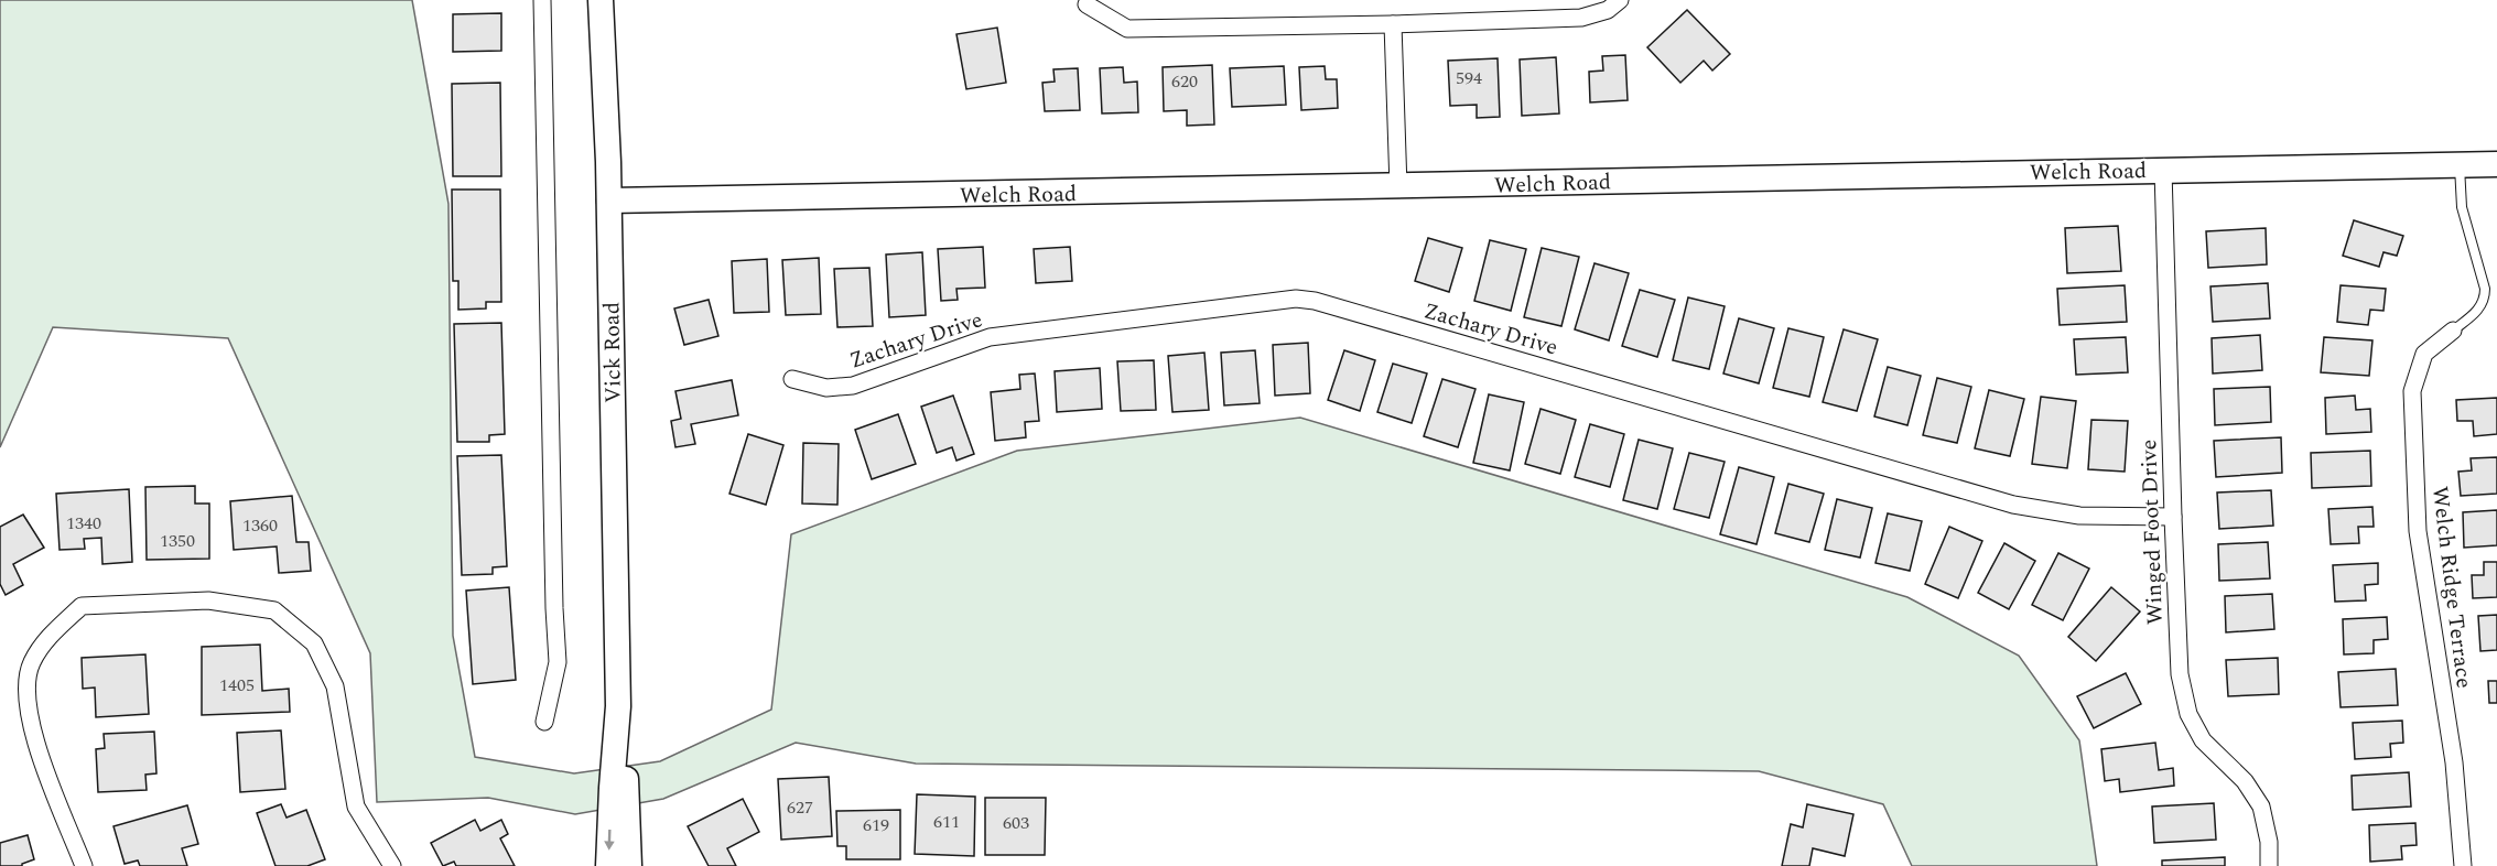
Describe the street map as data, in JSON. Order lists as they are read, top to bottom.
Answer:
{
  "streets": {
    "street": [
      "Welch Road",
      "Zachary Drive",
      "Vick Road",
      "Winged Foot Drive",
      "Welch Ridge Terrace"
    ]
  },
  "crossings": [
    ["Welch Road", "Vick Road"],
    ["Welch Road", "Winged Foot Drive"],
    ["Zachary Drive", "Winged Foot Drive"]
  ],
  "house_numbers": [
    "594",
    "620",
    "1340",
    "1360",
    "1350",
    "1405",
    "627",
    "611",
    "603",
    "619"
  ]
}
